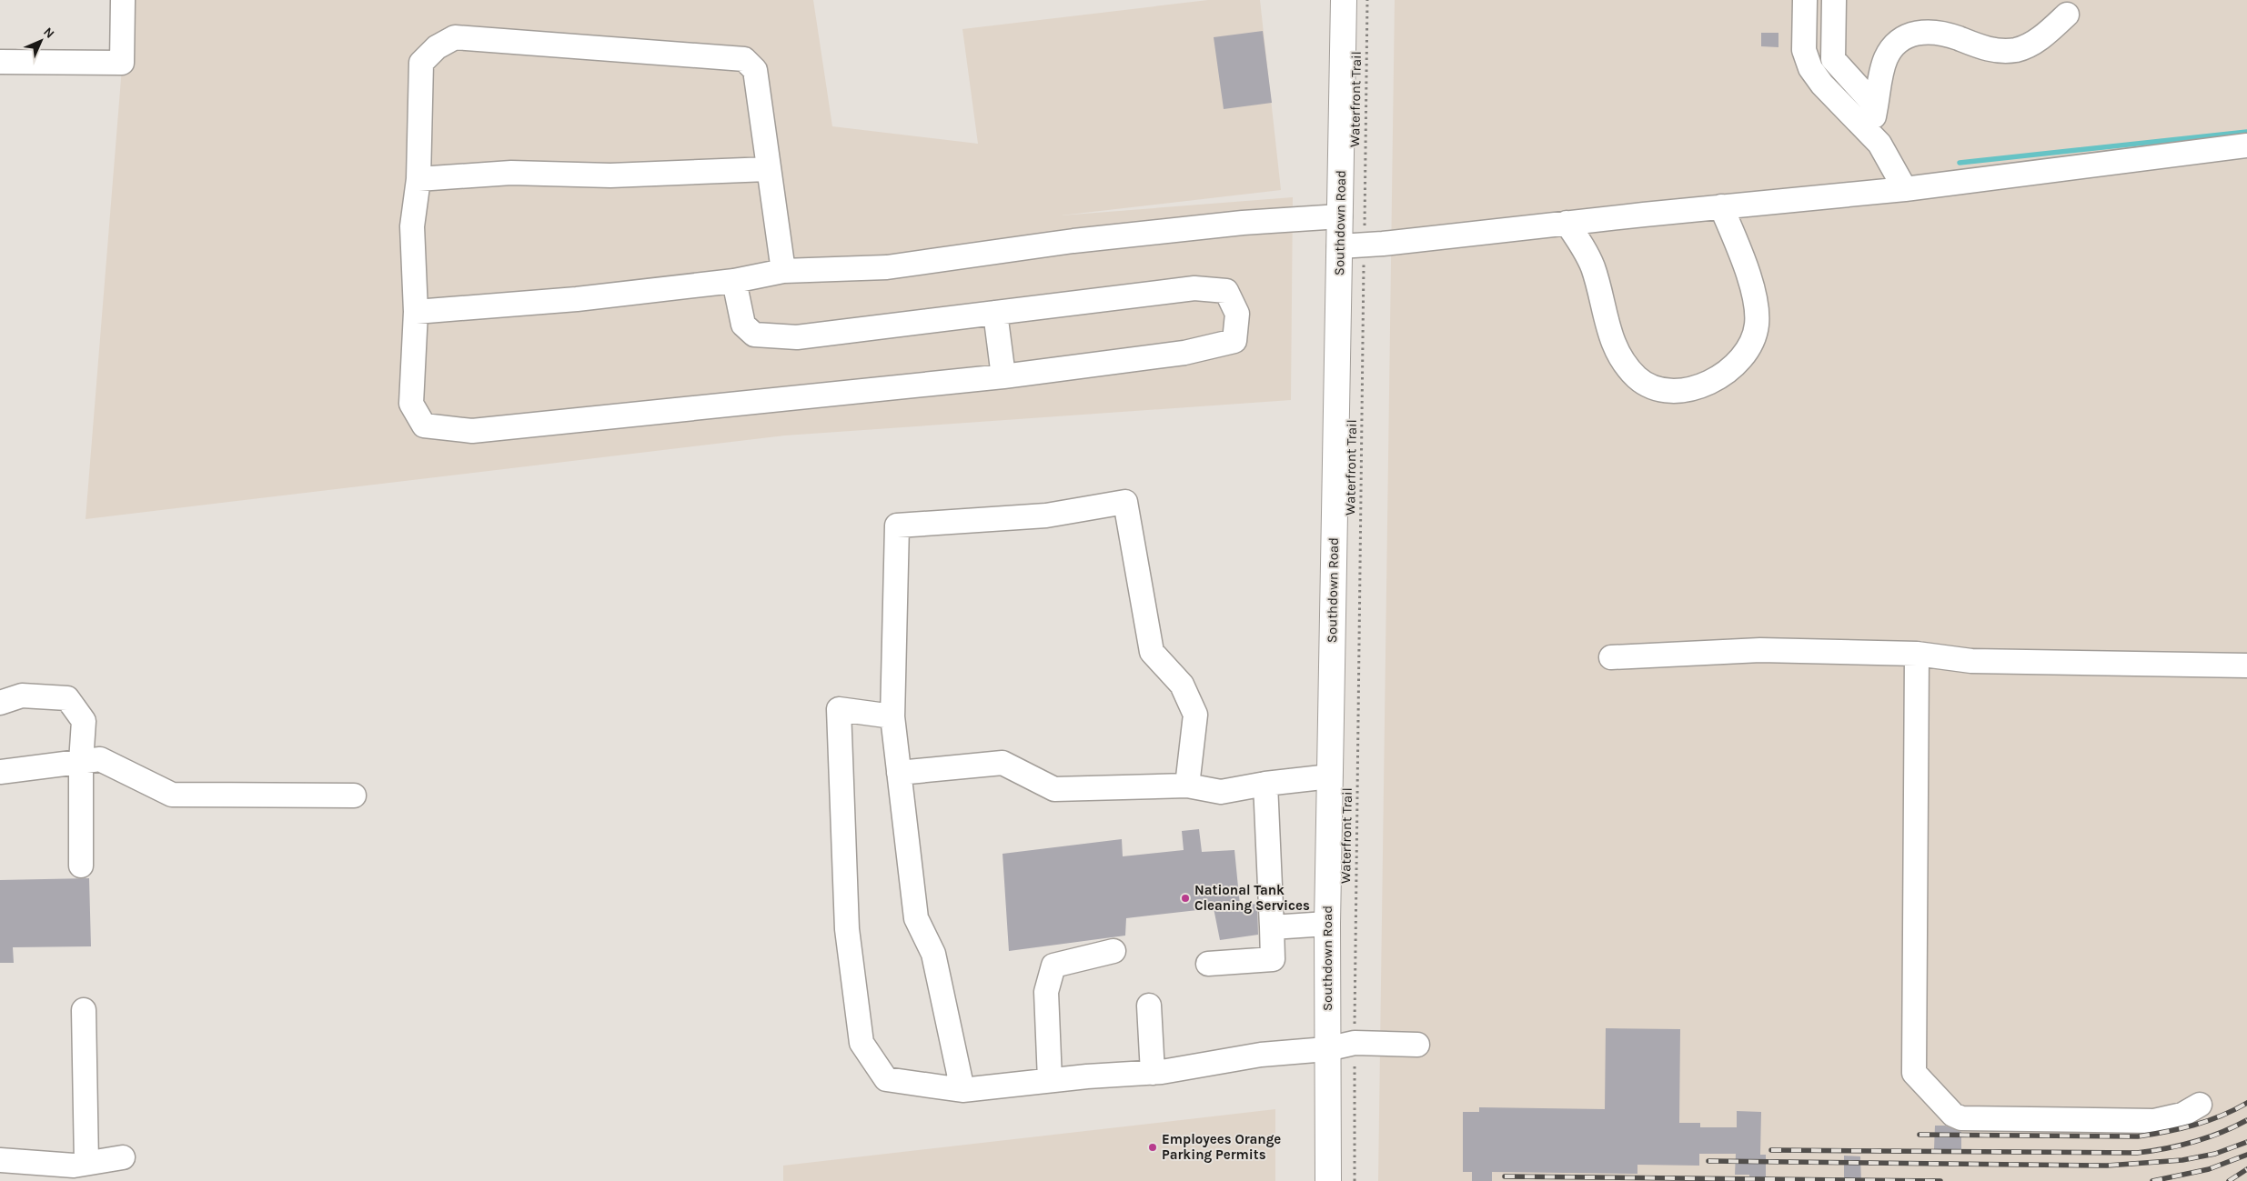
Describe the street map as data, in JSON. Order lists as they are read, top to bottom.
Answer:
{
  "streets": {
    "main road": ["Southdown Road"],
    "path": ["Waterfront Trail"]
  },
  "places": ["National Tank Cleaning Services", "Employees Orange Parking Permits"],
  "north": "top right"
}
